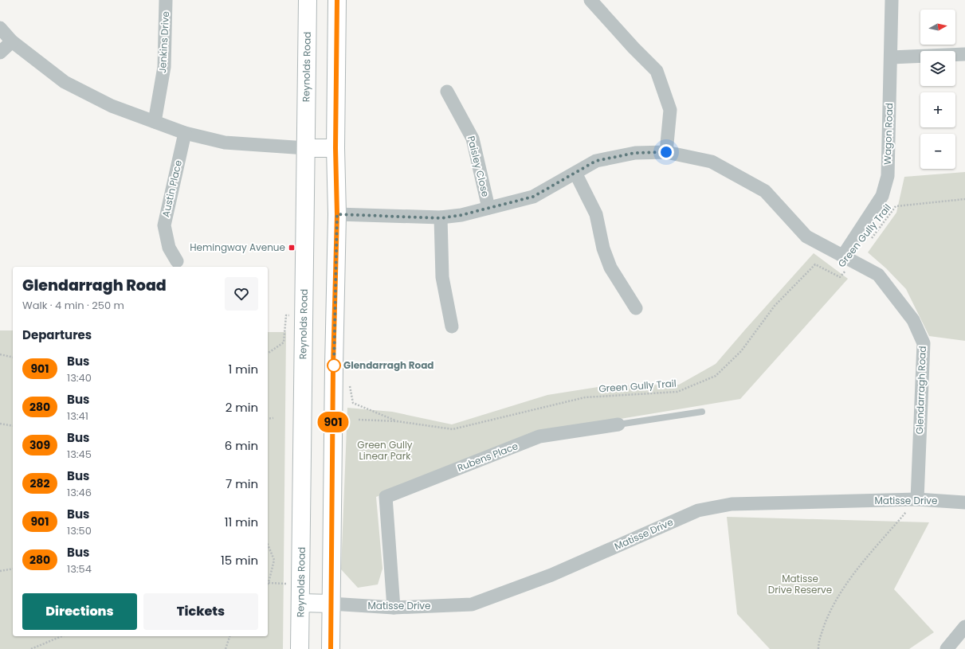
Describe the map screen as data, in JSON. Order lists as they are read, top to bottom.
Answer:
{
  "streets": {
    "main road": ["Reynolds Road"],
    "street": [
      "Jenkins Drive",
      "Wagon Road",
      "Paisley Close",
      "Austin Place",
      "Glendarragh Road",
      "Rubens Place",
      "Matisse Drive"
    ],
    "path": ["Green Gully Trail"]
  },
  "crossings": [
    ["Wagon Road", "Green Gully Trail"],
    ["Wagon Road", "Glendarragh Road"],
    ["Paisley Close", "Glendarragh Road"],
    ["Green Gully Trail", "Glendarragh Road"],
    ["Glendarragh Road", "Matisse Drive"],
    ["Rubens Place", "Matisse Drive"]
  ],
  "parks": ["Green Gully Linear Park", "Matisse Drive Reserve"],
  "places": {
    "transit": ["Hemingway Avenue"],
    "other": ["Glendarragh Road"]
  },
  "lines": ["bus line 901"],
  "north": "right",
  "page": {
    "on_map": "901",
    "map_buttons": ["+", "−"],
    "heading": [
      ["Glendarragh Road", "Walk · 4 min · 250 m"],
      "Departures"
    ],
    "list": [
      {
        "mark": "901",
        "name": "Bus",
        "note": "13:40",
        "value": "1 min"
      },
      {
        "mark": "280",
        "name": "Bus",
        "note": "13:41",
        "value": "2 min"
      },
      {
        "mark": "309",
        "name": "Bus",
        "note": "13:45",
        "value": "6 min"
      },
      {
        "mark": "282",
        "name": "Bus",
        "note": "13:46",
        "value": "7 min"
      },
      {
        "mark": "901",
        "name": "Bus",
        "note": "13:50",
        "value": "11 min"
      },
      {
        "mark": "280",
        "name": "Bus",
        "note": "13:54",
        "value": "15 min"
      }
    ],
    "buttons": ["Directions", "Tickets"]
  }
}
